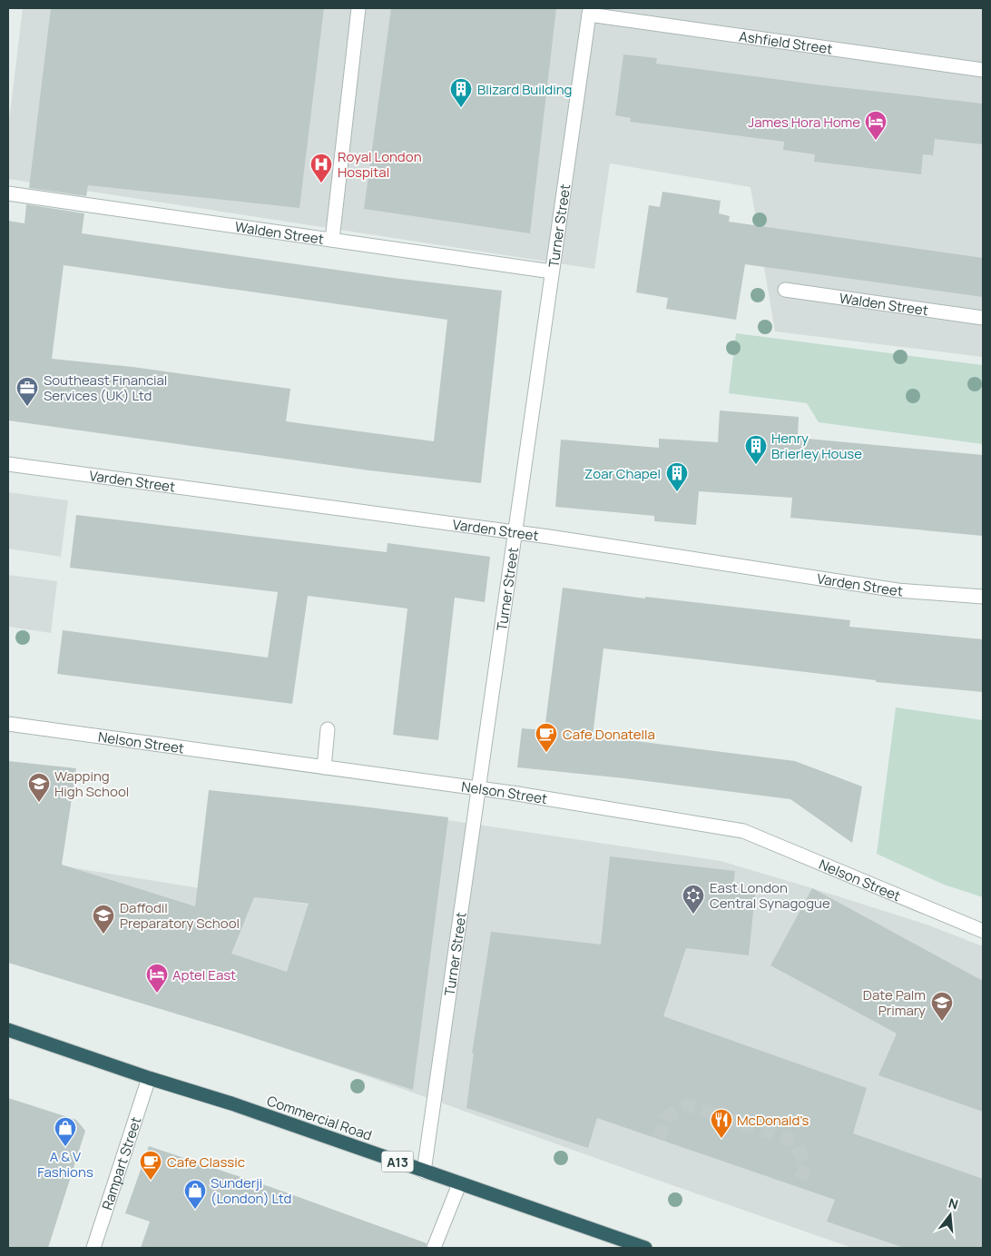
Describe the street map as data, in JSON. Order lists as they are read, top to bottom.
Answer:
{
  "streets": {
    "highway": ["Commercial Road", "A13"],
    "street": [
      "Ashfield Street",
      "Turner Street",
      "Walden Street",
      "Varden Street",
      "Nelson Street",
      "Rampart Street"
    ]
  },
  "crossings": [
    ["Ashfield Street", "Turner Street"],
    ["Turner Street", "Walden Street"],
    ["Turner Street", "Varden Street"],
    ["Turner Street", "Nelson Street"],
    ["Turner Street", "Commercial Road"],
    ["Commercial Road", "Rampart Street"]
  ],
  "places": {
    "building": ["Blizard Building", "Henry Brierley House", "Zoar Chapel"],
    "hotel": ["James Hora Home", "Aptel East"],
    "hospital": ["Royal London Hospital"],
    "office": ["Southeast Financial Services (UK) Ltd"],
    "cafe": ["Cafe Donatella", "Cafe Classic"],
    "school or university": ["Wapping High School", "Daffodil Preparatory School", "Date Palm Primary"],
    "synagogue": ["East London Central Synagogue"],
    "restaurant": ["McDonald's"],
    "shop": ["A & V Fashions", "Sunderji (London) Ltd"]
  },
  "north": "top"
}
